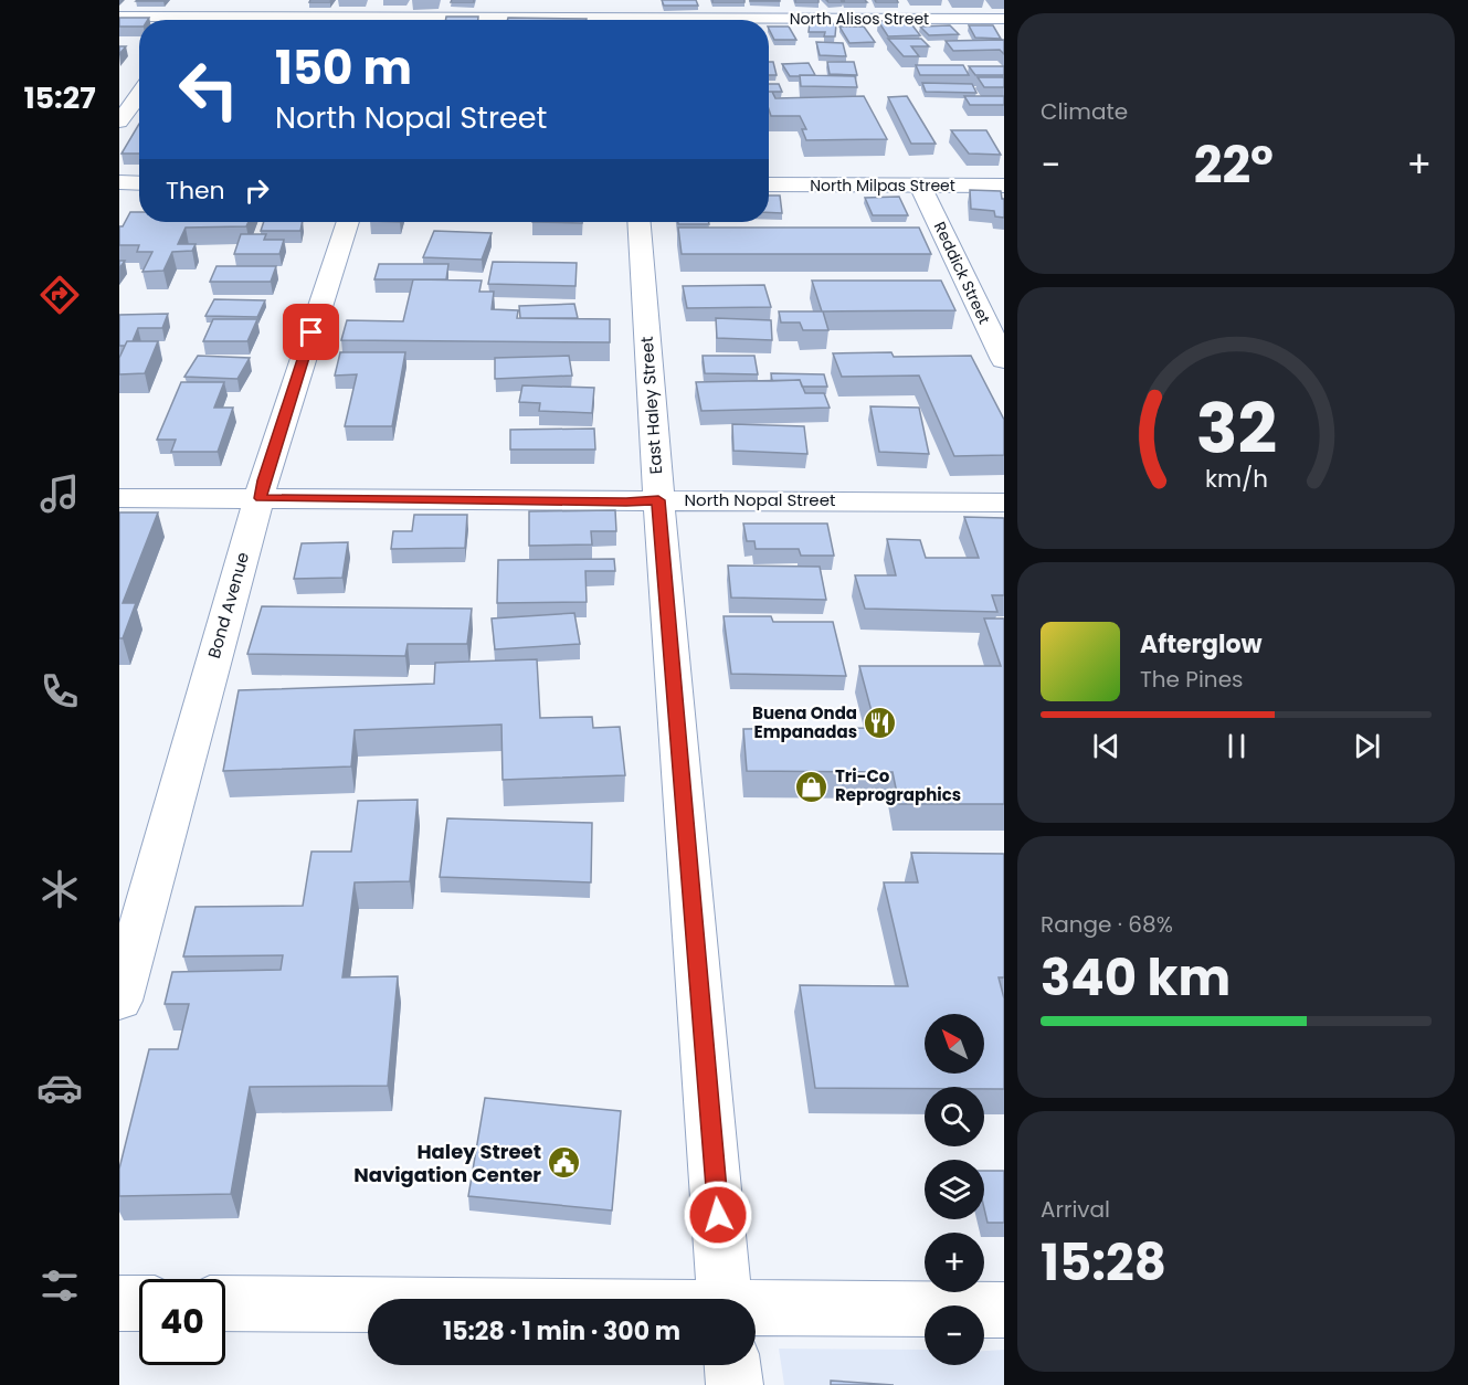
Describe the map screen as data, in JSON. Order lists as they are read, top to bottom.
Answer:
{
  "streets": {
    "street": [
      "North Alisos Street",
      "North Milpas Street",
      "Reddick Street",
      "East Haley Street",
      "North Nopal Street",
      "Bond Avenue"
    ]
  },
  "crossings": [
    ["North Milpas Street", "Reddick Street"],
    ["East Haley Street", "North Nopal Street"],
    ["North Nopal Street", "Bond Avenue"]
  ],
  "places": {
    "restaurant": ["Buena Onda Empanadas"],
    "shop": ["Tri-Co Reprographics"],
    "public building": ["Haley Street Navigation Center"]
  },
  "north": "top left",
  "page": {
    "tabs": "15:27",
    "tile": [
      "Climate",
      ["Range · 68%", "340 km"],
      ["Arrival", "15:28"]
    ],
    "turn": ["150 m", "North Nopal Street"],
    "heat": ["−", "22°", "+"],
    "then": "Then",
    "song": ["Afterglow", "The Pines"],
    "map_buttons": ["+", "−"],
    "limit": "40",
    "trip": "15:28 · 1 min · 300 m",
    "gauge": ["32", "km/h"]
  }
}
